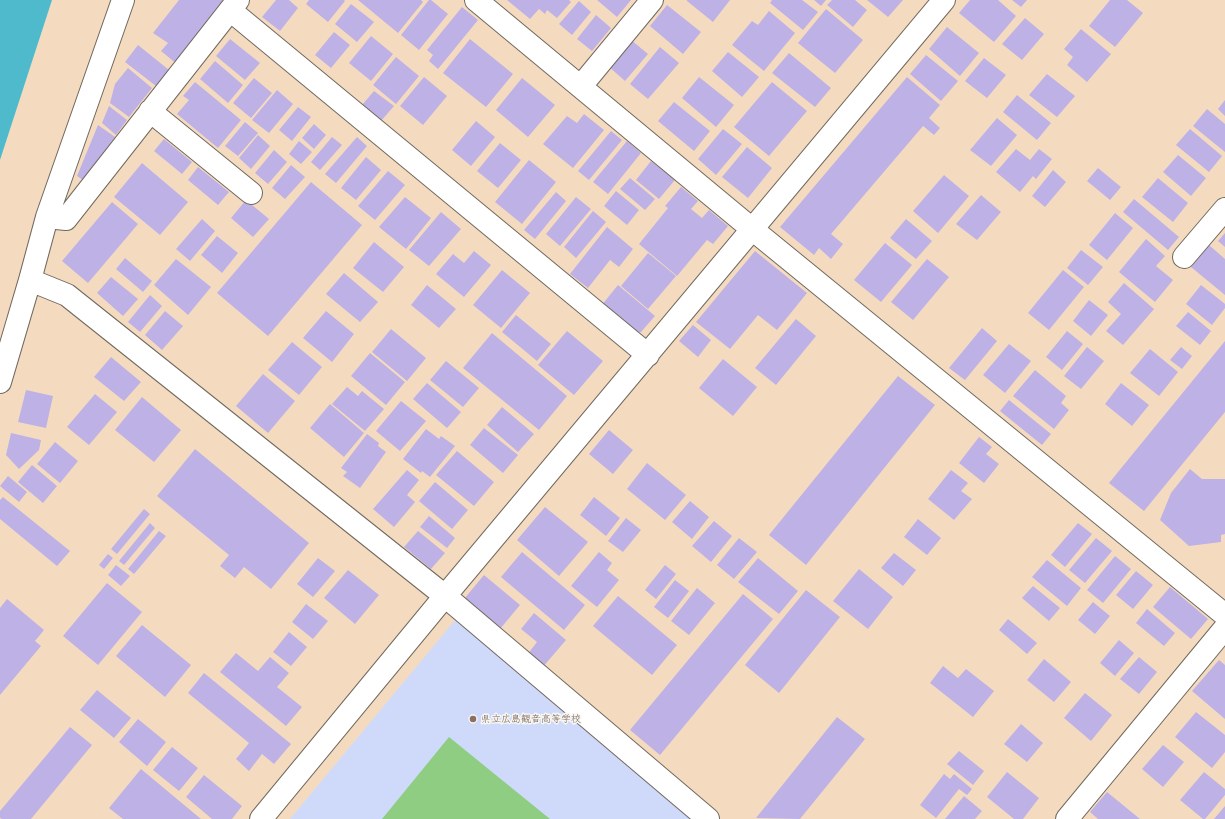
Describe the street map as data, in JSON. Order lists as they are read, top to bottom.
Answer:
{
  "places": ["県立広島観音高等学校"]
}
